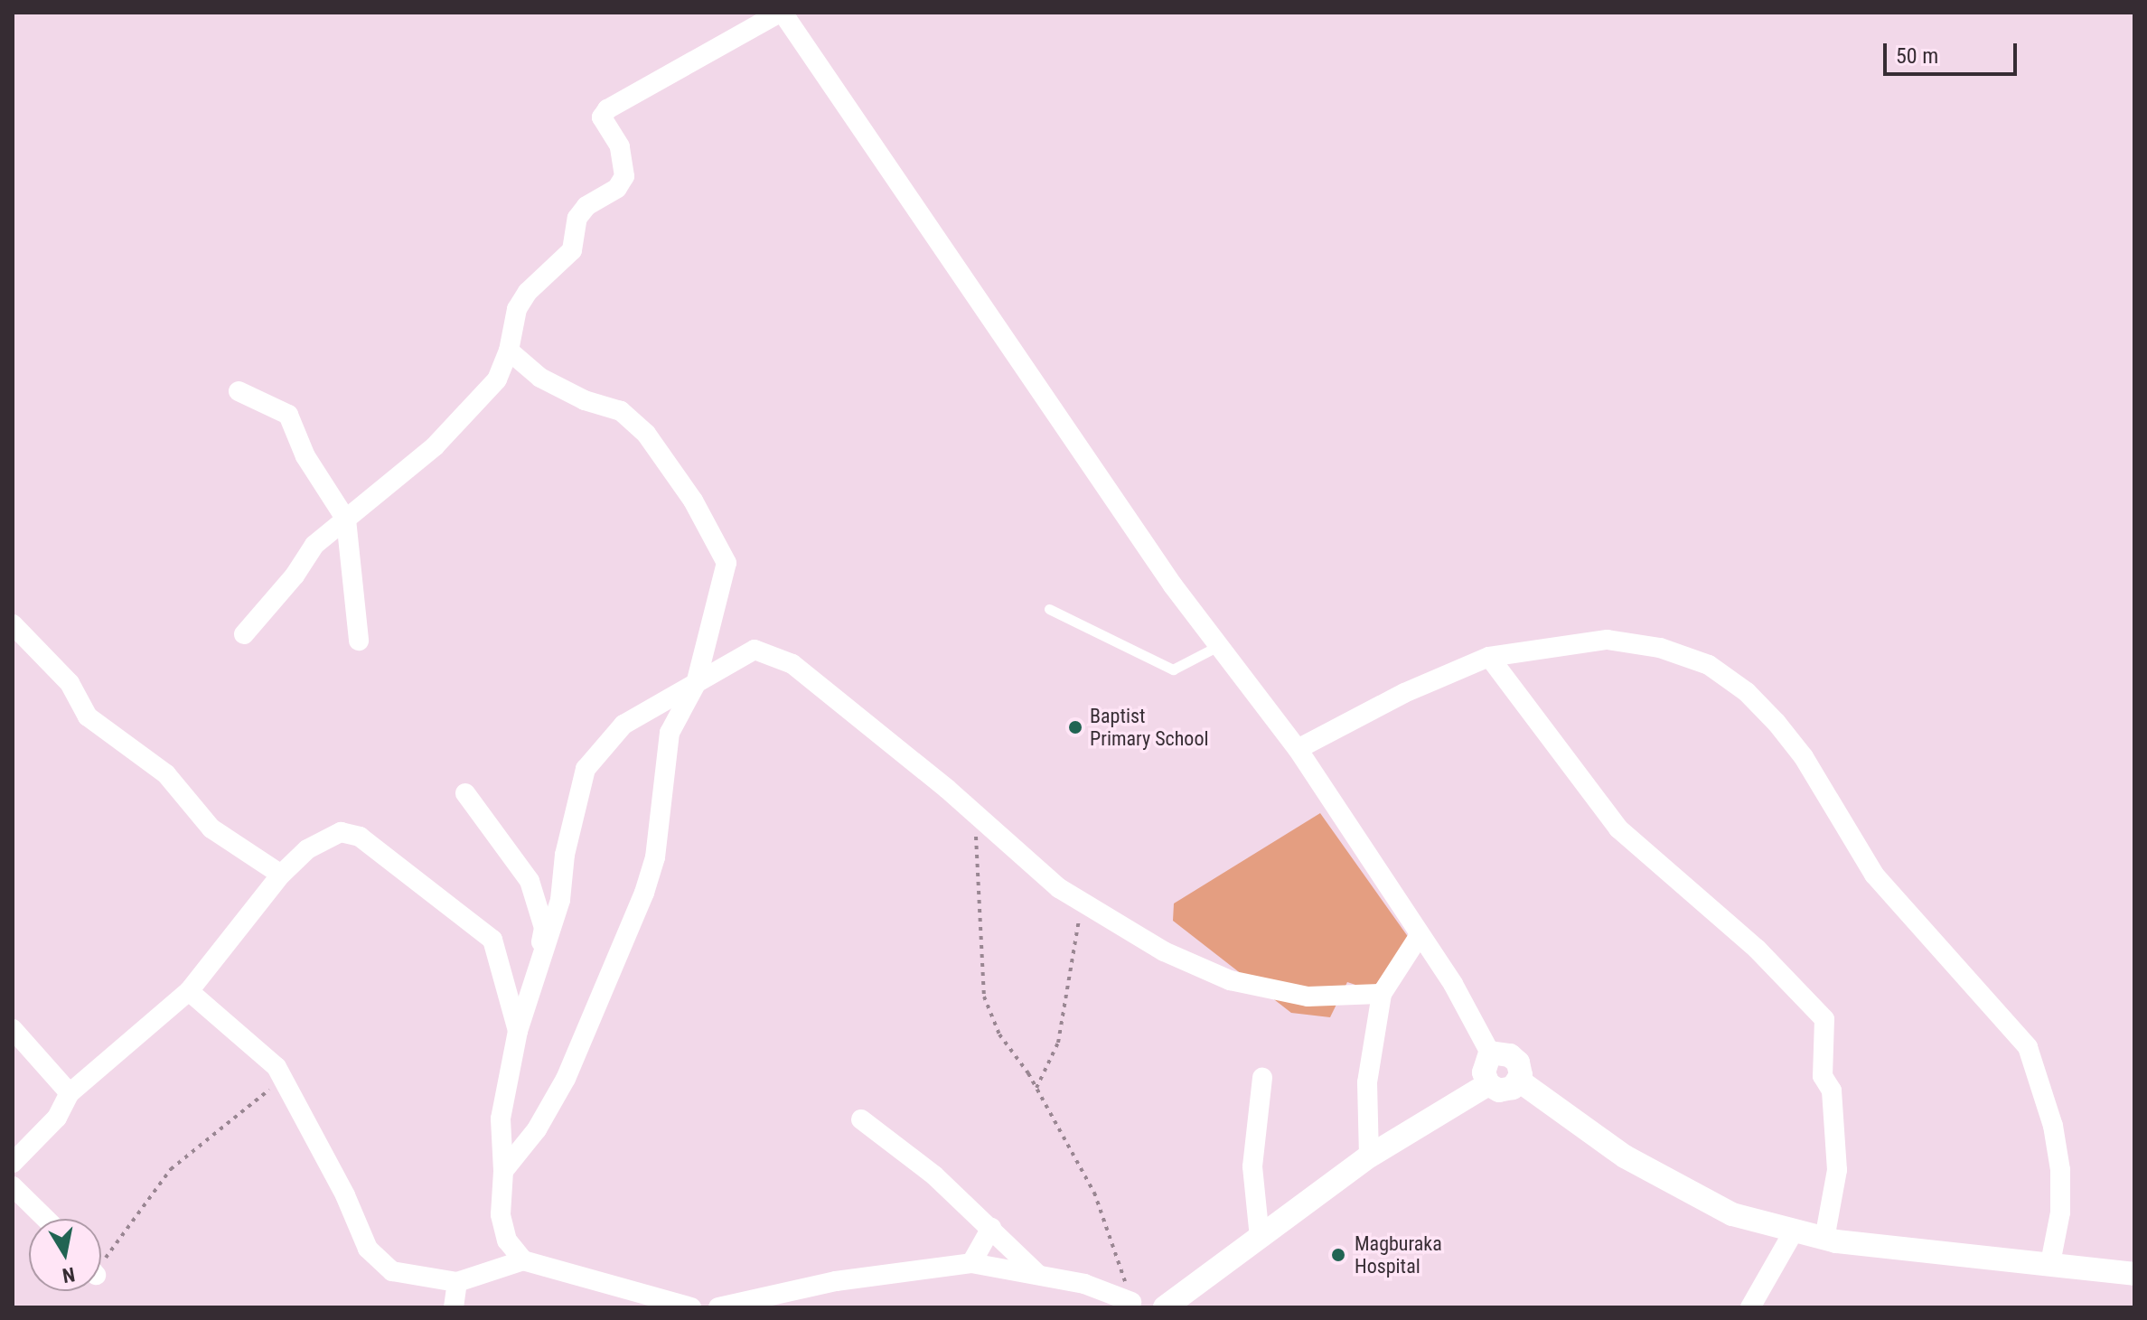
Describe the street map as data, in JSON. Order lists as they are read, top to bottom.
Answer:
{
  "places": ["Baptist Primary School", "Magburaka Hospital"],
  "scale_bar": "50 m",
  "north": "bottom"
}
